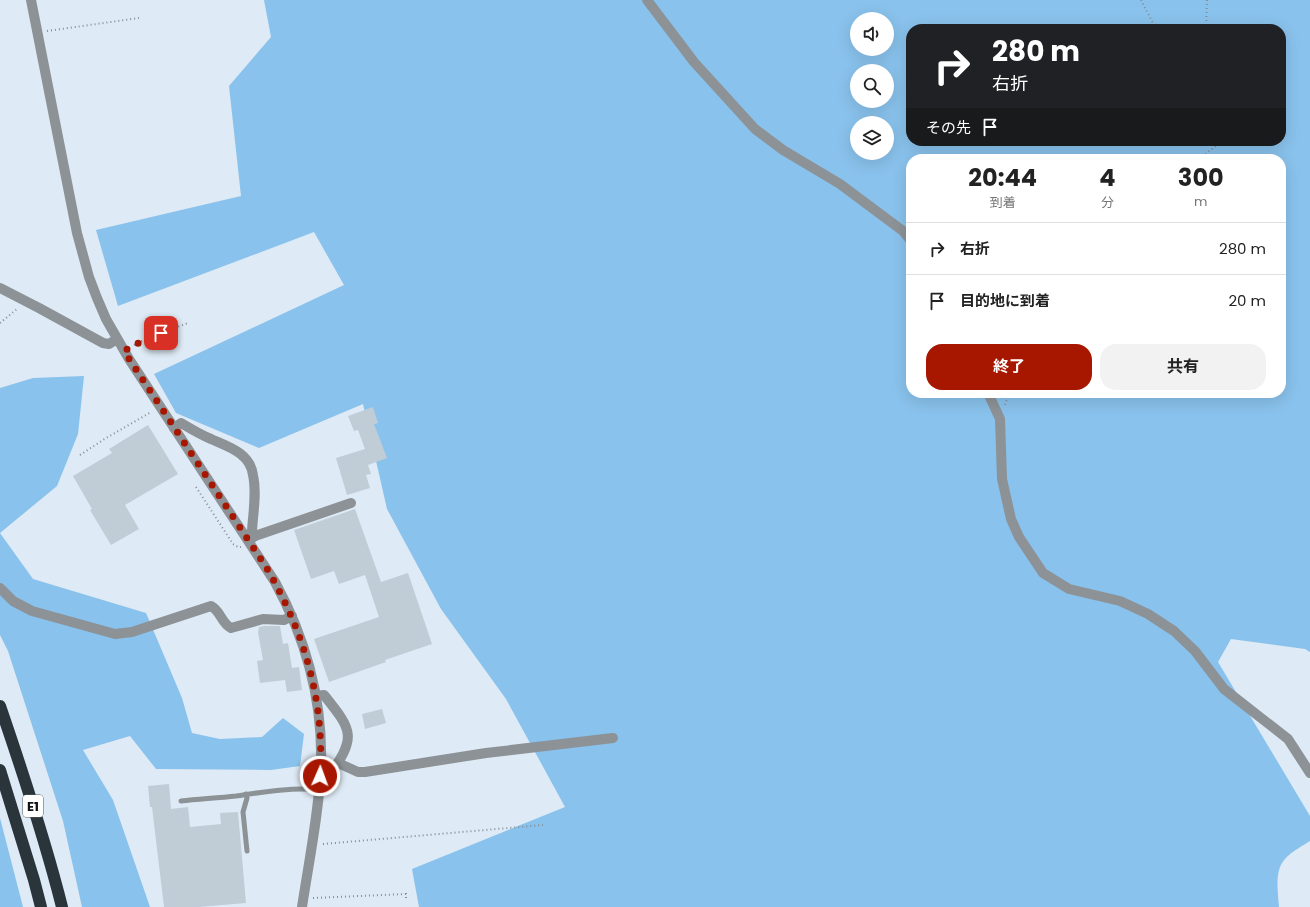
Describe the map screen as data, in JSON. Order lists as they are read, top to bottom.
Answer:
{
  "streets": {
    "highway": ["E1"]
  },
  "page": {
    "turn": ["280 m", "右折"],
    "then": "その先",
    "eta": [
      "20:44",
      "到着",
      "4",
      "分",
      "300",
      "m"
    ],
    "list": [
      {
        "name": "右折",
        "value": "280 m"
      },
      {
        "name": "目的地に到着",
        "value": "20 m"
      }
    ],
    "buttons": ["終了", "共有"]
  }
}
